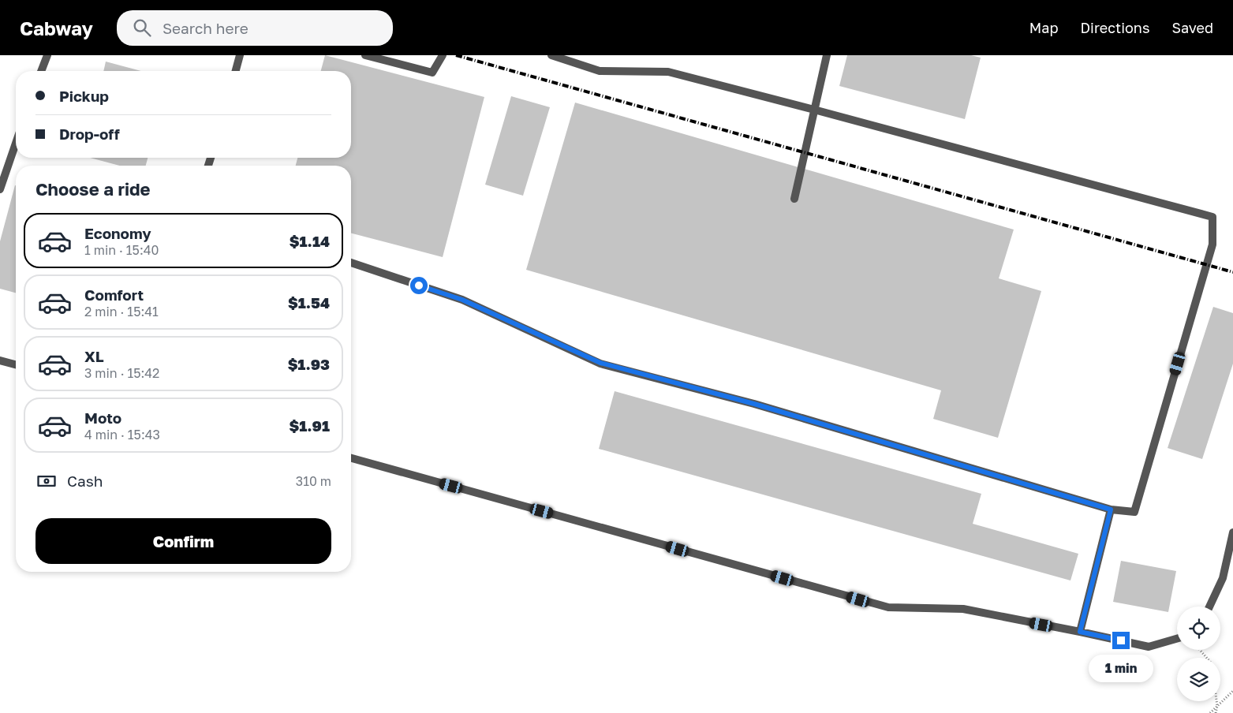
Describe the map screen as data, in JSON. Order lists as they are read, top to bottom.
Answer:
{
  "page": {
    "header": "Cabway",
    "search": "Search here",
    "nav": ["Map", "Directions", "Saved"],
    "banner": ["Pickup", "Drop-off"],
    "heading": "Choose a ride",
    "list": [
      {
        "name": "Economy",
        "note": "1 min · 15:40",
        "value": "$1.14"
      },
      {
        "name": "Comfort",
        "note": "2 min · 15:41",
        "value": "$1.54"
      },
      {
        "name": "XL",
        "note": "3 min · 15:42",
        "value": "$1.93"
      },
      {
        "name": "Moto",
        "note": "4 min · 15:43",
        "value": "$1.91"
      }
    ],
    "pay": ["Cash", "310 m"],
    "buttons": "Confirm",
    "bubble": "1 min"
  }
}
